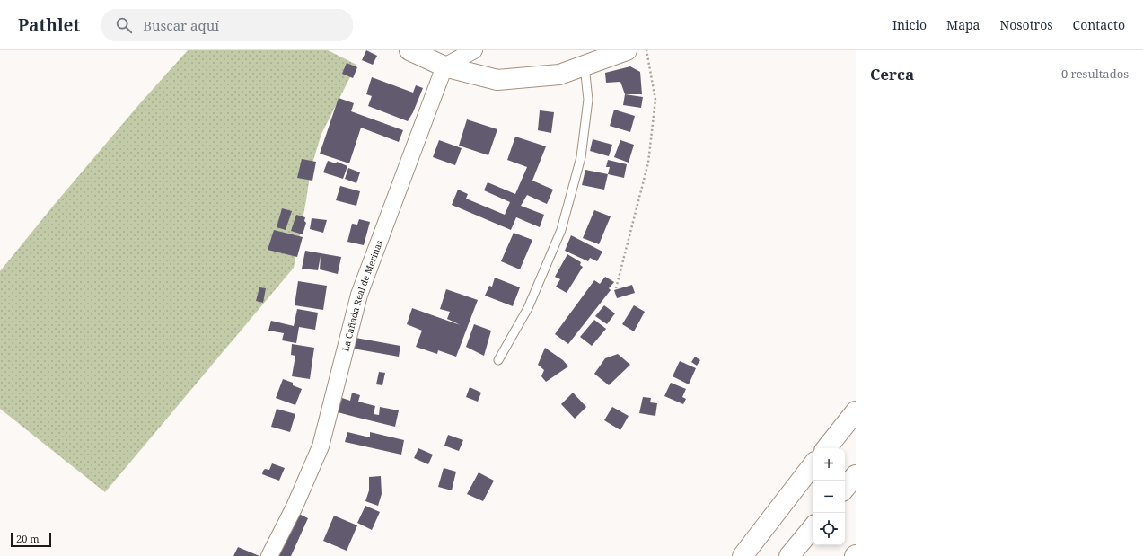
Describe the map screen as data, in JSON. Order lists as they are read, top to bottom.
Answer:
{
  "streets": {
    "street": ["La Cañada Real de Merinas"]
  },
  "scale_bar": "20 m",
  "page": {
    "header": "Pathlet",
    "search": "Buscar aquí",
    "nav": [
      "Inicio",
      "Mapa",
      "Nosotros",
      "Contacto"
    ],
    "heading": ["Cerca", "0 resultados"],
    "map_buttons": ["+", "−"],
    "scale": "20 m"
  }
}
